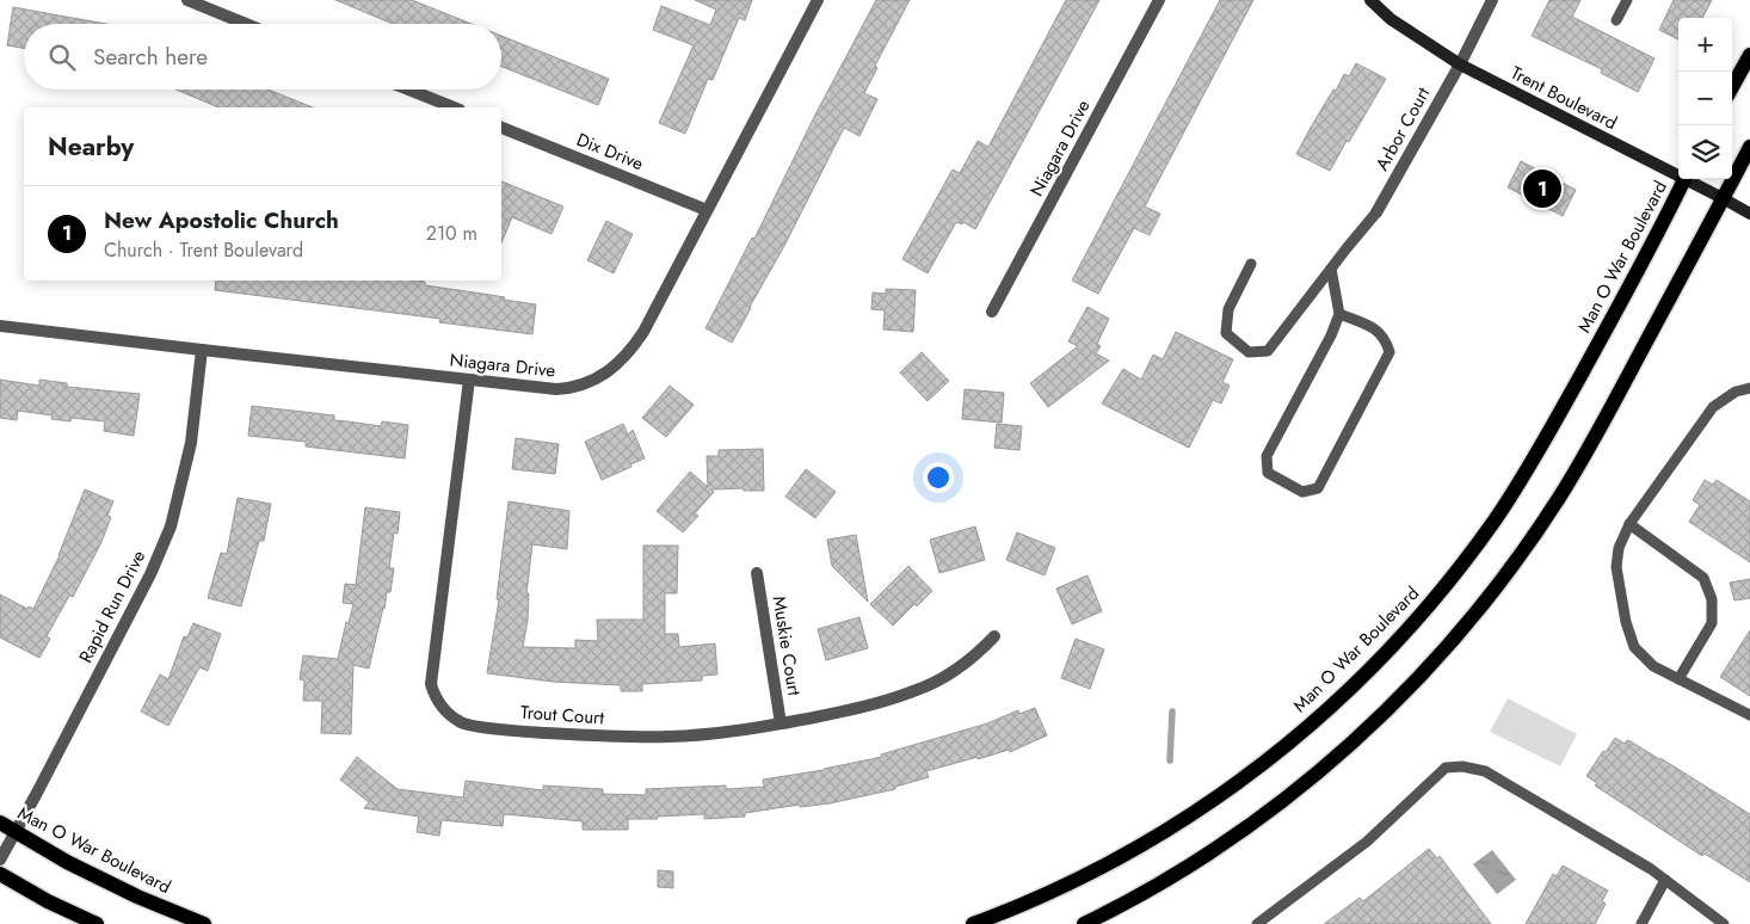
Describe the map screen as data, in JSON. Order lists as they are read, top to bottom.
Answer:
{
  "streets": {
    "main road": ["Man O War Boulevard"],
    "street": [
      "Trent Boulevard",
      "Arbor Court",
      "Niagara Drive",
      "Dix Drive",
      "Rapid Run Drive",
      "Muskie Court",
      "Trout Court"
    ]
  },
  "crossings": [
    ["Trent Boulevard", "Arbor Court"],
    ["Niagara Drive", "Dix Drive"],
    ["Niagara Drive", "Rapid Run Drive"],
    ["Niagara Drive", "Trout Court"],
    ["Man O War Boulevard", "Rapid Run Drive"],
    ["Muskie Court", "Trout Court"]
  ],
  "page": {
    "map_buttons": ["+", "−"],
    "search": "Search here",
    "heading": "Nearby",
    "pins": "1",
    "list": [
      {
        "mark": "1",
        "name": "New Apostolic Church",
        "note": "Church · Trent Boulevard",
        "value": "210 m"
      }
    ]
  }
}
